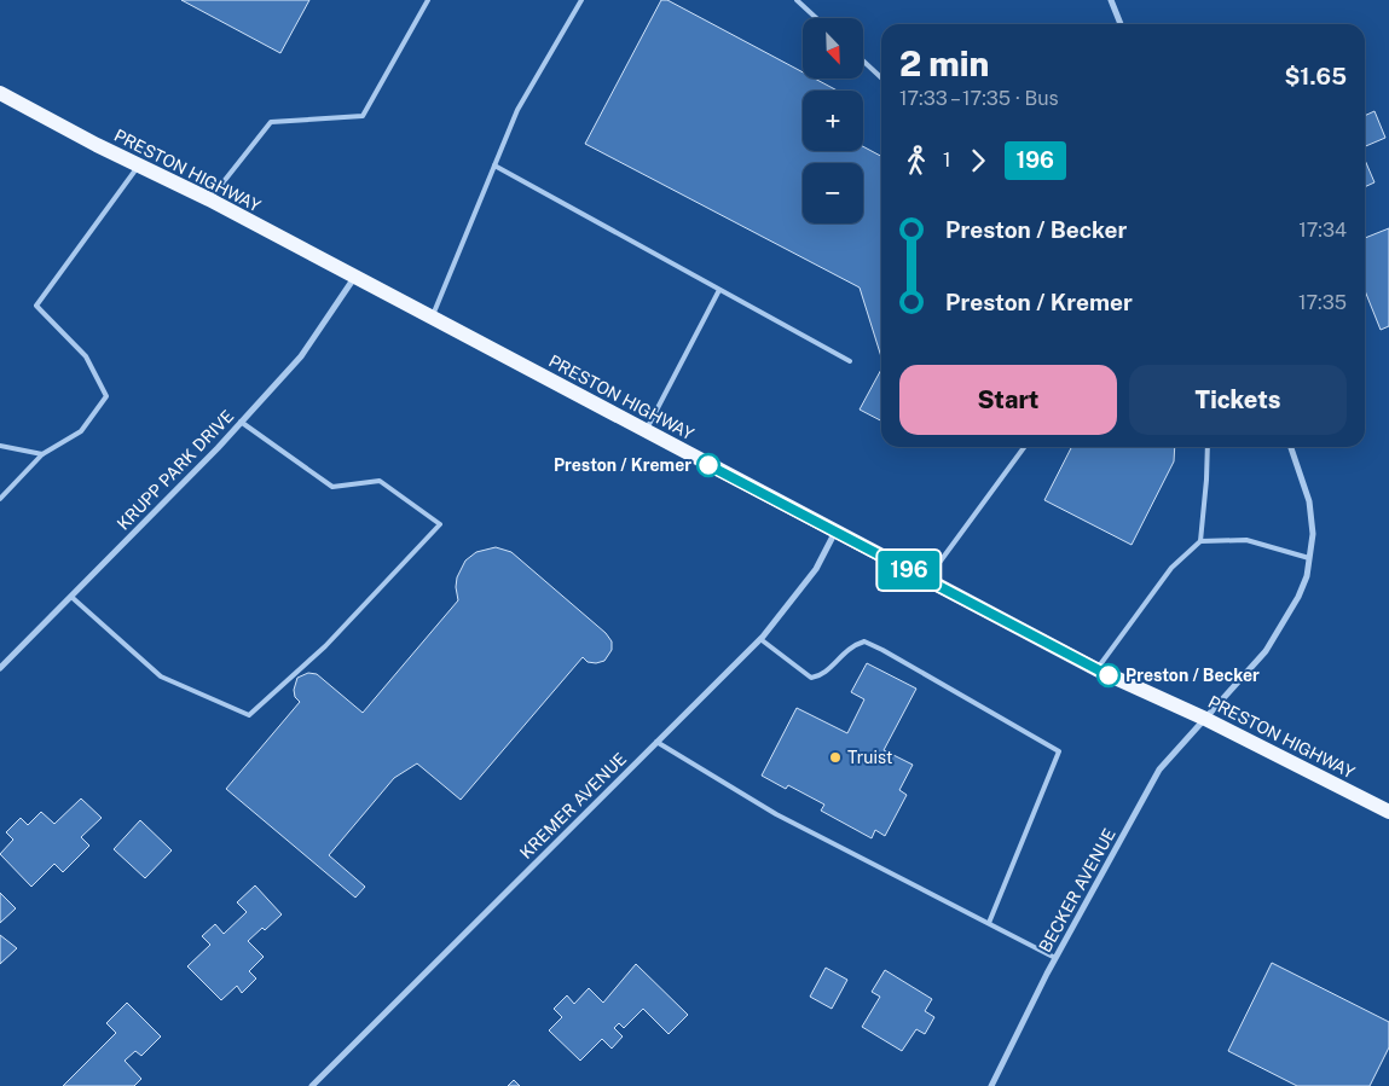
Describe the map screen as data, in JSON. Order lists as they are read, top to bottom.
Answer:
{
  "streets": {
    "main road": ["PRESTON HIGHWAY"],
    "street": ["KRUPP PARK DRIVE", "KREMER AVENUE", "BECKER AVENUE"]
  },
  "crossings": [
    ["PRESTON HIGHWAY", "KRUPP PARK DRIVE"],
    ["PRESTON HIGHWAY", "KREMER AVENUE"],
    ["PRESTON HIGHWAY", "BECKER AVENUE"]
  ],
  "places": ["Preston / Kremer", "Preston / Becker", "Truist"],
  "lines": ["bus line 196"],
  "north": "bottom right",
  "page": {
    "on_map": "196",
    "map_buttons": ["+", "−"],
    "heading": ["2 min", "17:33 – 17:35 · Bus", "$1.65"],
    "legs": ["1", "196"],
    "list": [
      {
        "name": "Preston / Becker",
        "value": "17:34"
      },
      {
        "name": "Preston / Kremer",
        "value": "17:35"
      }
    ],
    "buttons": ["Start", "Tickets"]
  }
}
